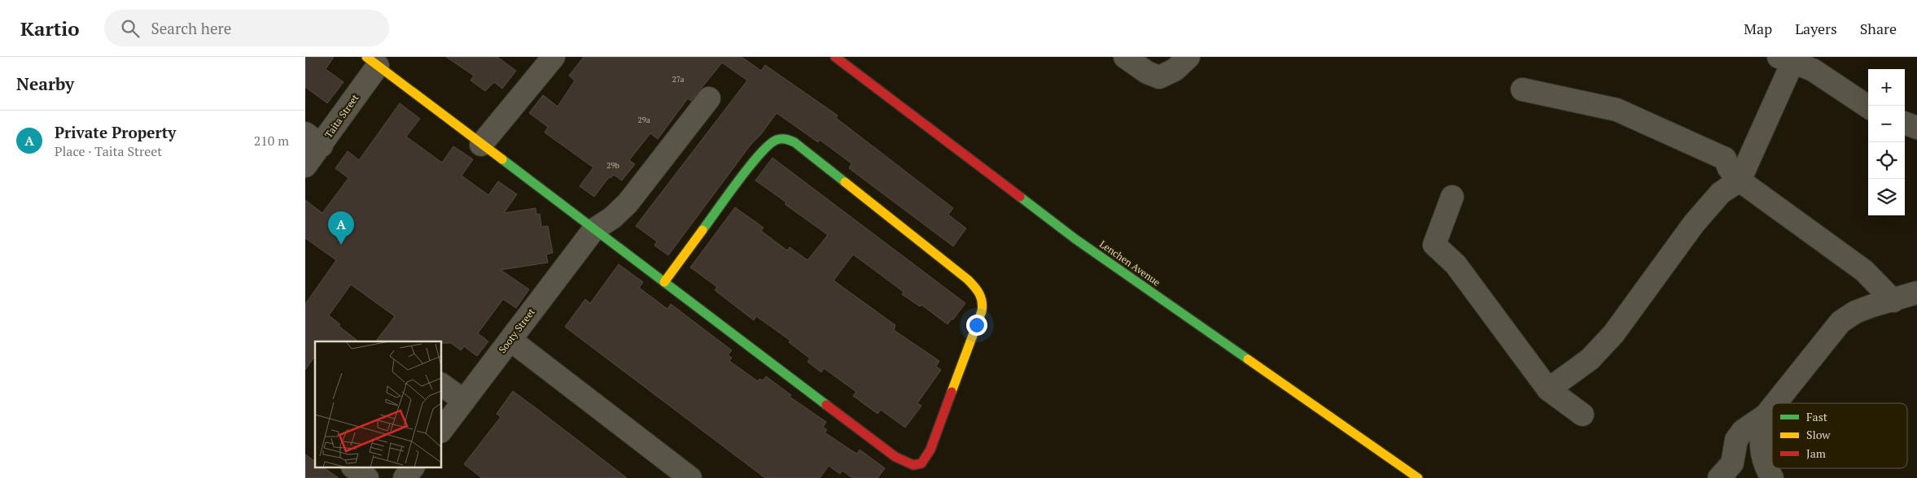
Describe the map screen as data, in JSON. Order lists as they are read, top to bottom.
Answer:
{
  "streets": {
    "street": ["Taita Street", "Lenchen Avenue", "Sooty Street"]
  },
  "house_numbers": ["27a", "29a", "29b"],
  "legend": ["Fast", "Slow", "Jam"],
  "page": {
    "header": "Kartio",
    "search": "Search here",
    "nav": ["Map", "Layers", "Share"],
    "heading": "Nearby",
    "map_buttons": ["+", "−"],
    "list": [
      {
        "mark": "A",
        "name": "Private Property",
        "note": "Place · Taita Street",
        "value": "210 m"
      }
    ],
    "pins": "A"
  }
}
